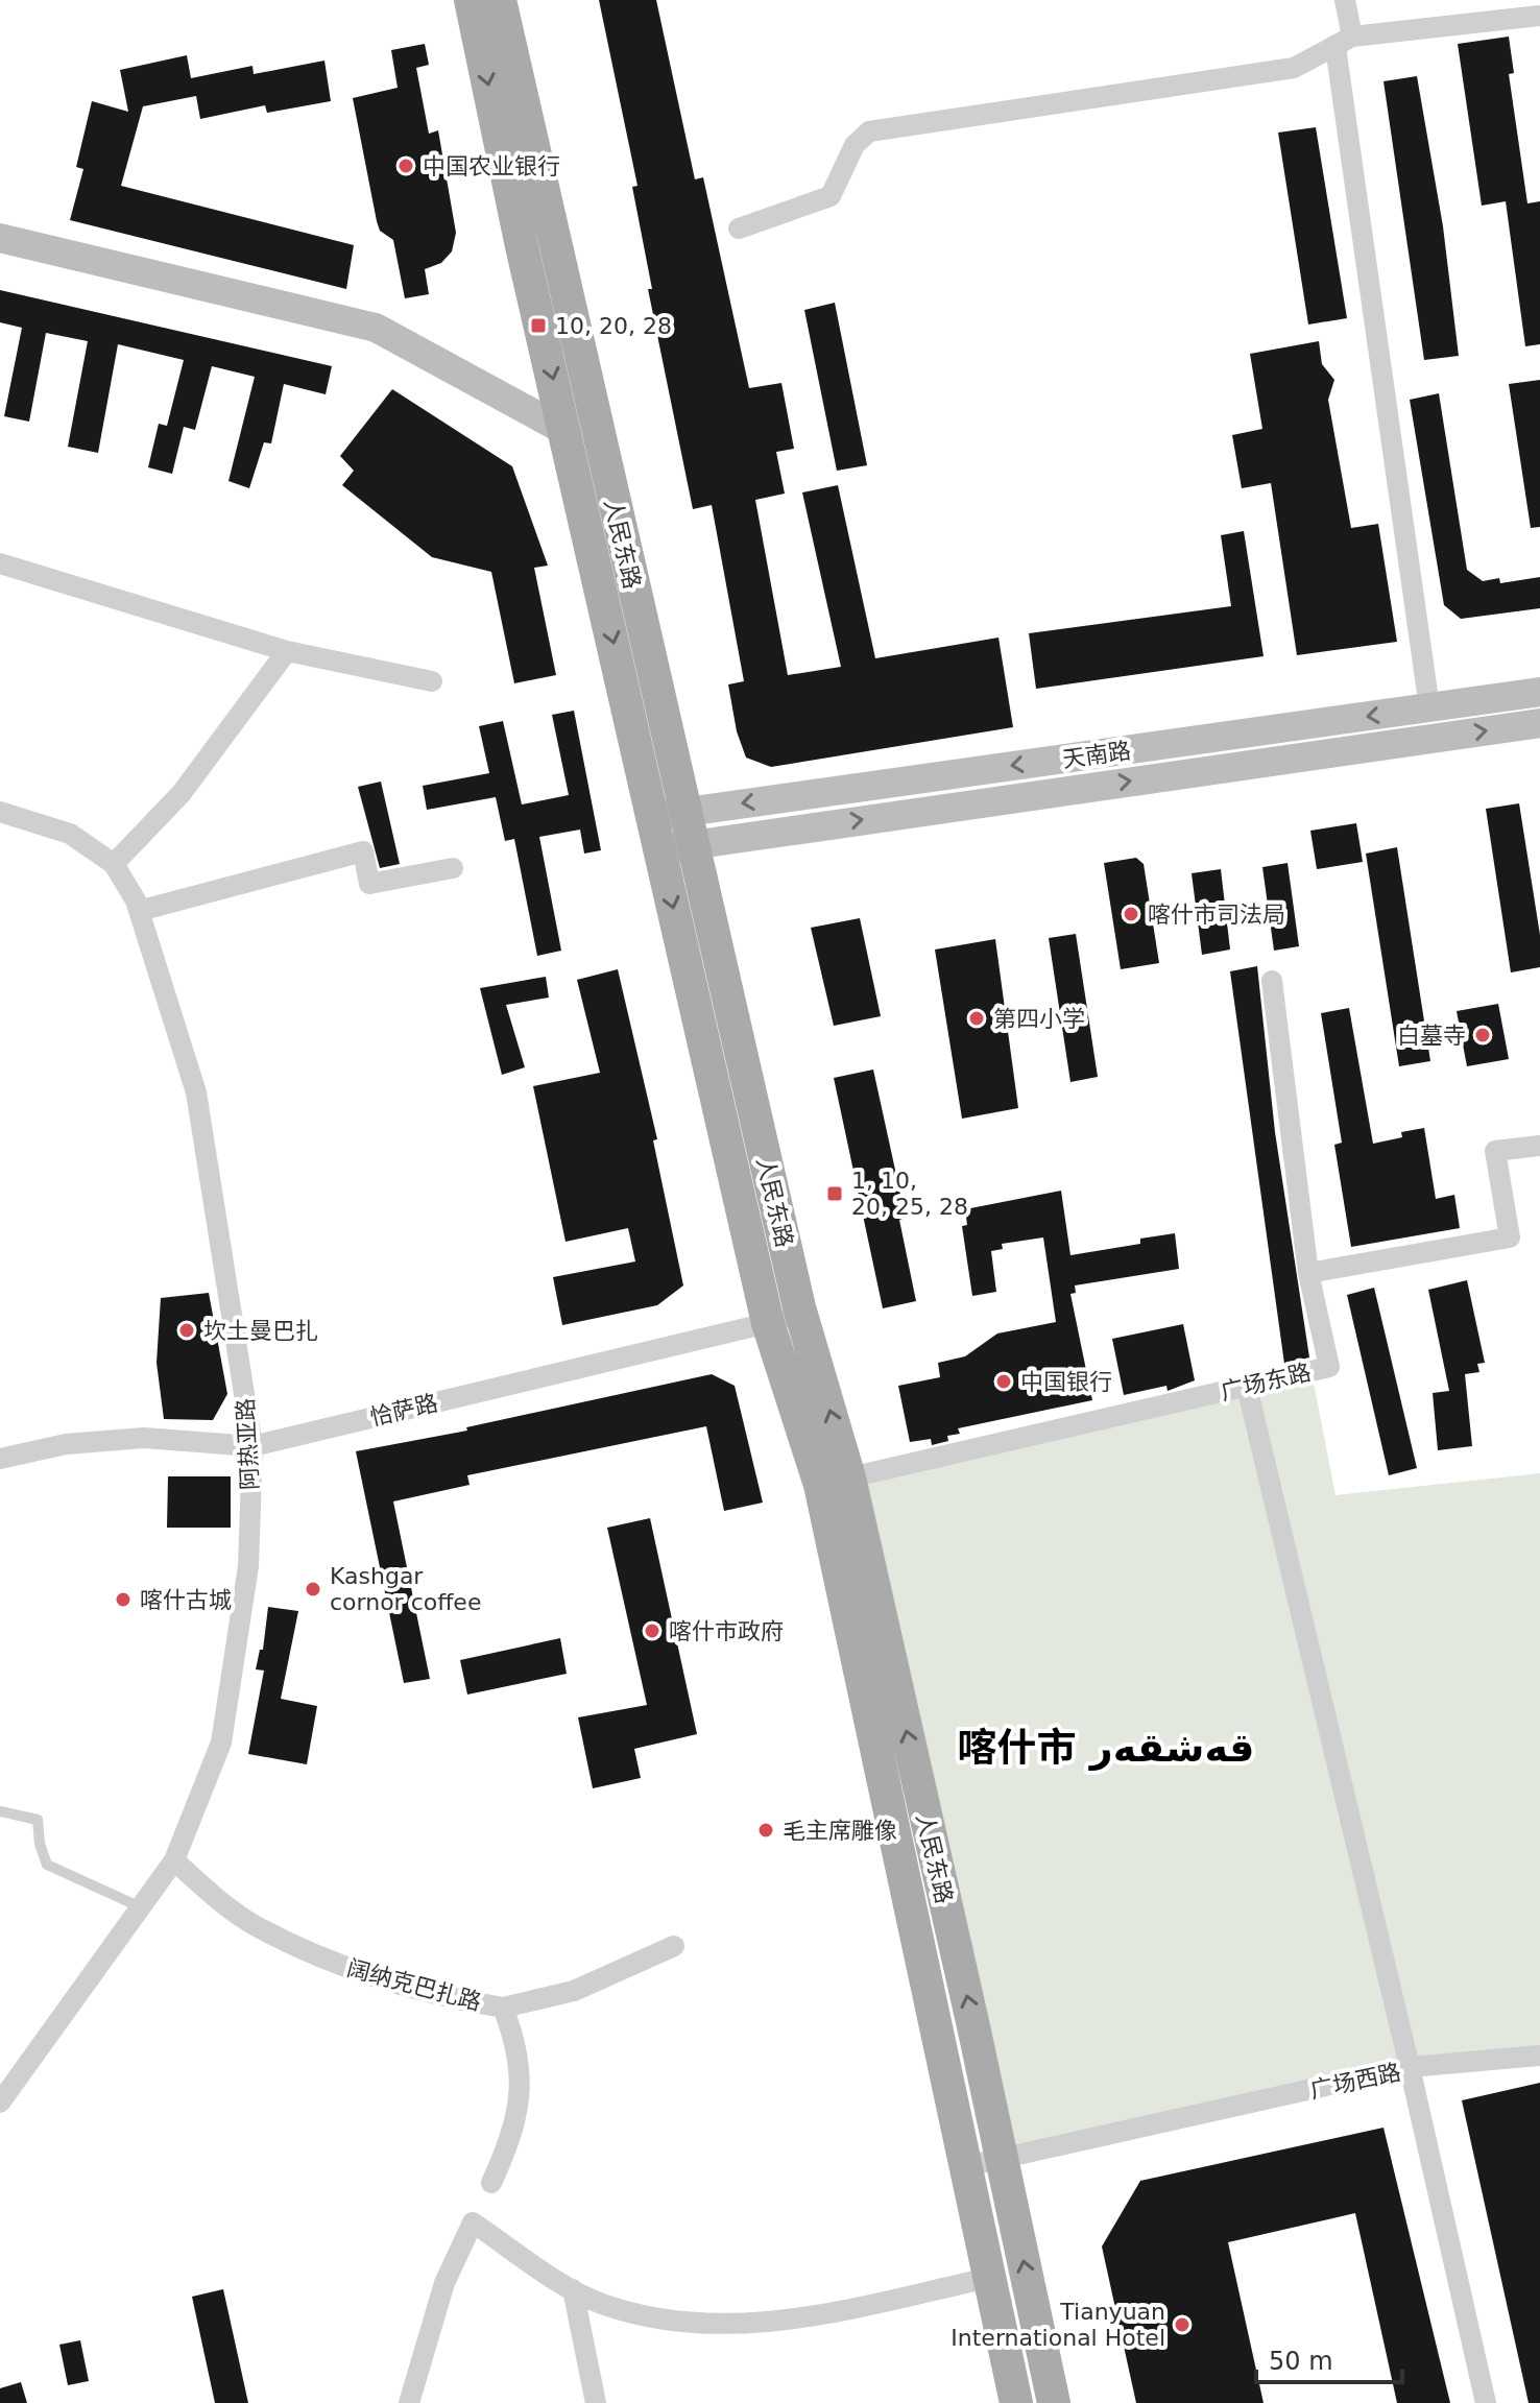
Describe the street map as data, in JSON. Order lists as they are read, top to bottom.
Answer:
{
  "streets": {
    "main road": ["人民东路"],
    "street": [
      "天南路",
      "广场东路",
      "恰萨路",
      "阿热亚路",
      "阔纳克巴扎路",
      "广场西路"
    ]
  },
  "crossings": [
    ["人民东路", "天南路"],
    ["人民东路", "广场东路"],
    ["人民东路", "恰萨路"],
    ["人民东路", "广场西路"],
    ["恰萨路", "阿热亚路"],
    ["阿热亚路", "阔纳克巴扎路"]
  ],
  "districts": ["喀什市 قەشقەر"],
  "places": {
    "other": [
      "中国农业银行",
      "喀什市司法局",
      "第四小学",
      "白墓寺",
      "坎土曼巴扎",
      "中国银行",
      "Kashgar cornor coffee",
      "喀什古城",
      "喀什市政府",
      "毛主席雕像",
      "Tianyuan International Hotel"
    ],
    "transit": ["10, 20, 28", "1, 10, 20, 25, 28"]
  },
  "scale_bar": "50 m"
}
